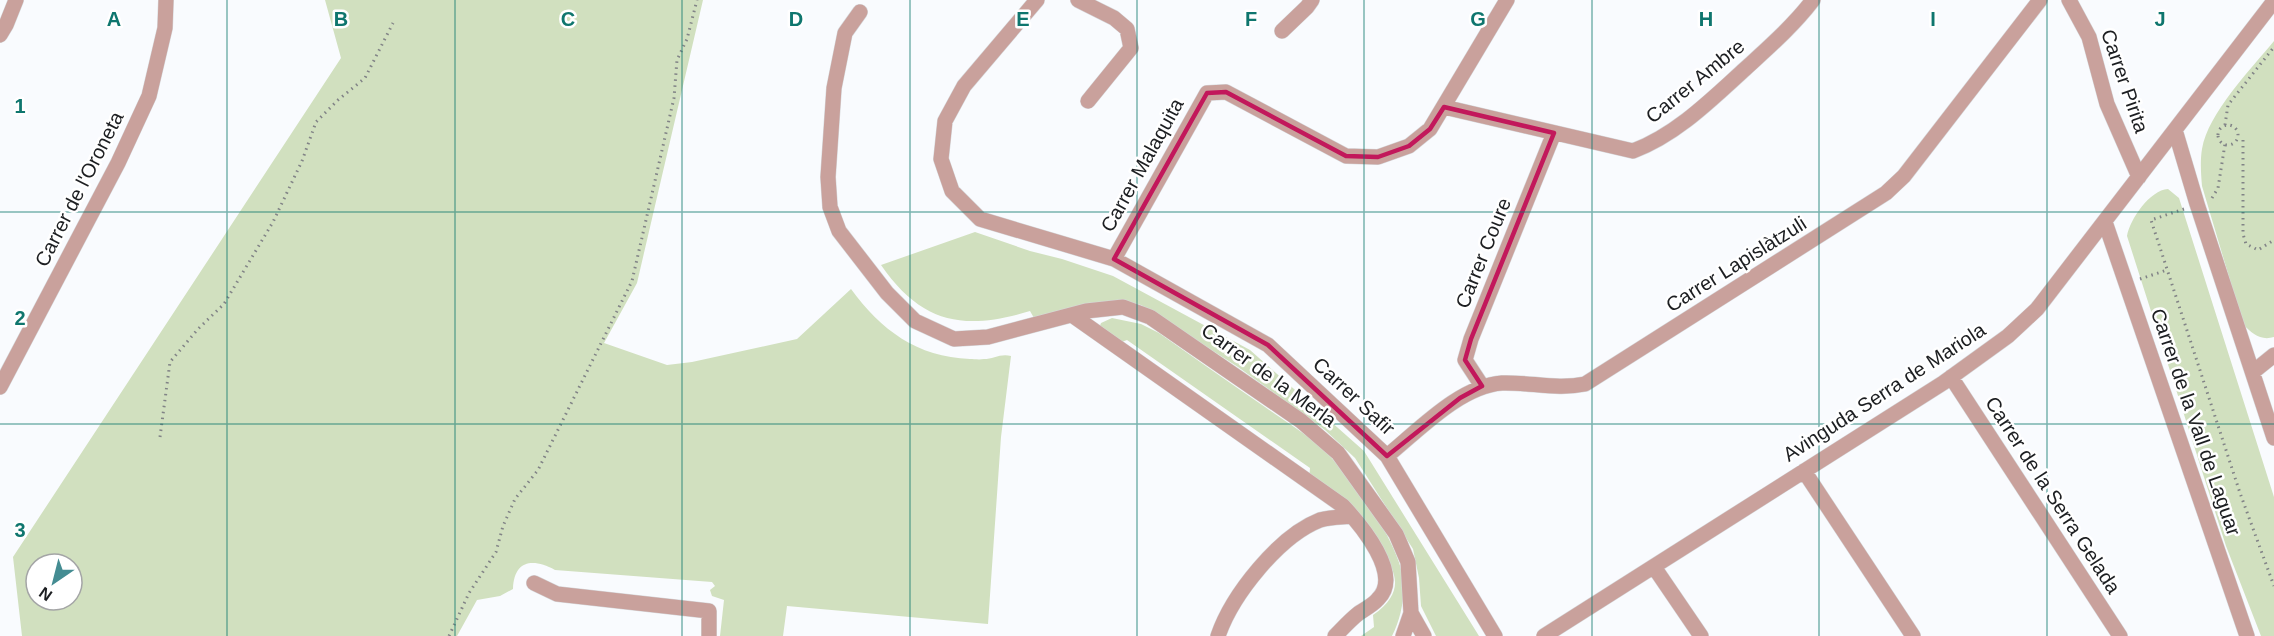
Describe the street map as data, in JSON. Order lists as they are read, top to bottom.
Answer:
{
  "streets": {
    "street": [
      "Carrer Ambre",
      "Carrer Pirita",
      "Carrer Malaquita",
      "Carrer de l'Oroneta",
      "Carrer Coure",
      "Carrer Lapislàtzuli",
      "Carrer de la Merla",
      "Avinguda Serra de Mariola",
      "Carrer Safir",
      "Carrer de la Vall de Laguar",
      "Carrer de la Serra Gelada"
    ]
  },
  "crossings": [
    ["Carrer Ambre", "Carrer Malaquita"],
    ["Carrer Ambre", "Carrer Coure"],
    ["Carrer Pirita", "Avinguda Serra de Mariola"],
    ["Carrer Malaquita", "Carrer Safir"],
    ["Carrer Coure", "Carrer Lapislàtzuli"],
    ["Carrer Lapislàtzuli", "Carrer Safir"],
    ["Avinguda Serra de Mariola", "Carrer de la Vall de Laguar"],
    ["Avinguda Serra de Mariola", "Carrer de la Serra Gelada"]
  ],
  "north": "bottom left",
  "grid": {
    "columns": [
      "A",
      "B",
      "C",
      "D",
      "E",
      "F",
      "G",
      "H",
      "I",
      "J"
    ],
    "rows": ["1", "2", "3"]
  }
}
